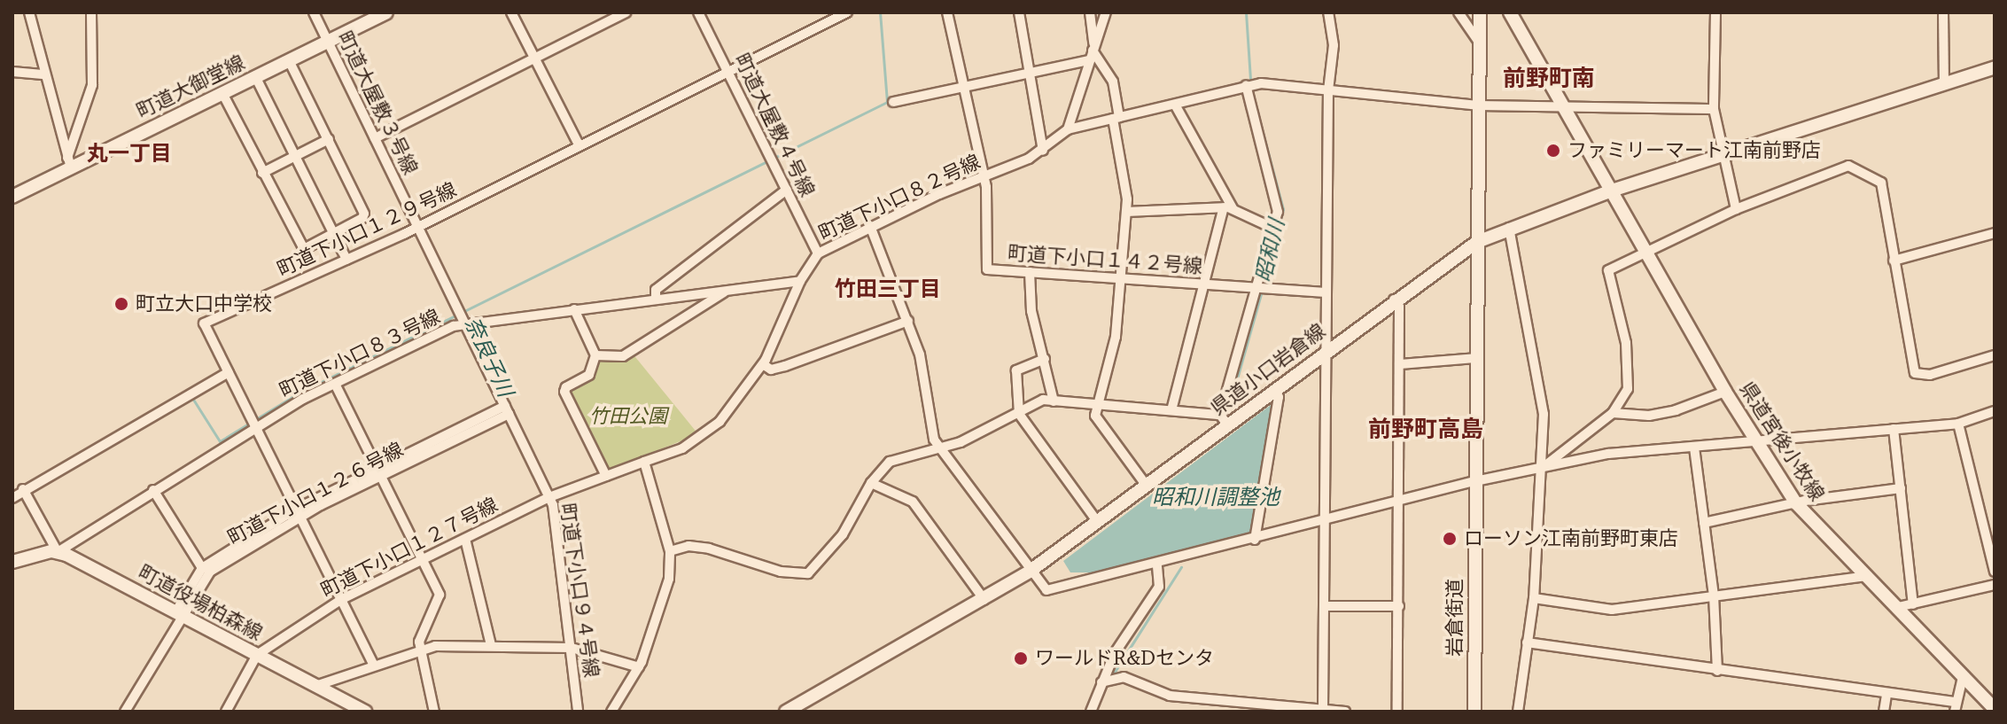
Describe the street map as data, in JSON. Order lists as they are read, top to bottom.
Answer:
{
  "streets": {
    "street": [
      "町道大御堂線",
      "町道大屋敷３号線",
      "町道大屋敷４号線",
      "町道下小口８２号線",
      "町道下小口１２９号線",
      "町道下小口１４２号線",
      "町道下小口８３号線",
      "県道小口岩倉線",
      "県道宮後小牧線",
      "町道下小口１２６号線",
      "町道下小口１２７号線",
      "町道下小口９４号線",
      "町道役場柏森線",
      "岩倉街道"
    ]
  },
  "crossings": [
    ["町道大御堂線", "町道大屋敷３号線"],
    ["町道大屋敷３号線", "町道下小口１２９号線"],
    ["町道大屋敷３号線", "町道下小口８３号線"],
    ["町道大屋敷３号線", "町道下小口９４号線"],
    ["町道大屋敷４号線", "町道下小口８２号線"],
    ["町道大屋敷４号線", "町道下小口１２９号線"],
    ["町道下小口８２号線", "町道下小口１４２号線"],
    ["町道下小口８２号線", "町道下小口８３号線"],
    ["町道下小口８２号線", "町道下小口１２７号線"],
    ["町道下小口１２９号線", "町道下小口８３号線"],
    ["町道下小口１２９号線", "町道下小口１２６号線"],
    ["町道下小口１２９号線", "町道下小口１２７号線"],
    ["町道下小口８３号線", "町道下小口９４号線"],
    ["町道下小口８３号線", "町道役場柏森線"],
    ["県道小口岩倉線", "県道宮後小牧線"],
    ["県道小口岩倉線", "岩倉街道"],
    ["町道下小口１２６号線", "町道下小口９４号線"],
    ["町道下小口１２６号線", "町道役場柏森線"],
    ["町道下小口１２７号線", "町道下小口９４号線"],
    ["町道下小口１２７号線", "町道役場柏森線"]
  ],
  "districts": [
    "前野町南",
    "丸一丁目",
    "竹田三丁目",
    "前野町高島"
  ],
  "water": ["昭和川", "奈良子川", "昭和川調整池"],
  "parks": ["竹田公園"],
  "places": [
    "ファミリーマート江南前野店",
    "町立大口中学校",
    "ローソン江南前野町東店",
    "ワールドR&Dセンタ"
  ]
}
